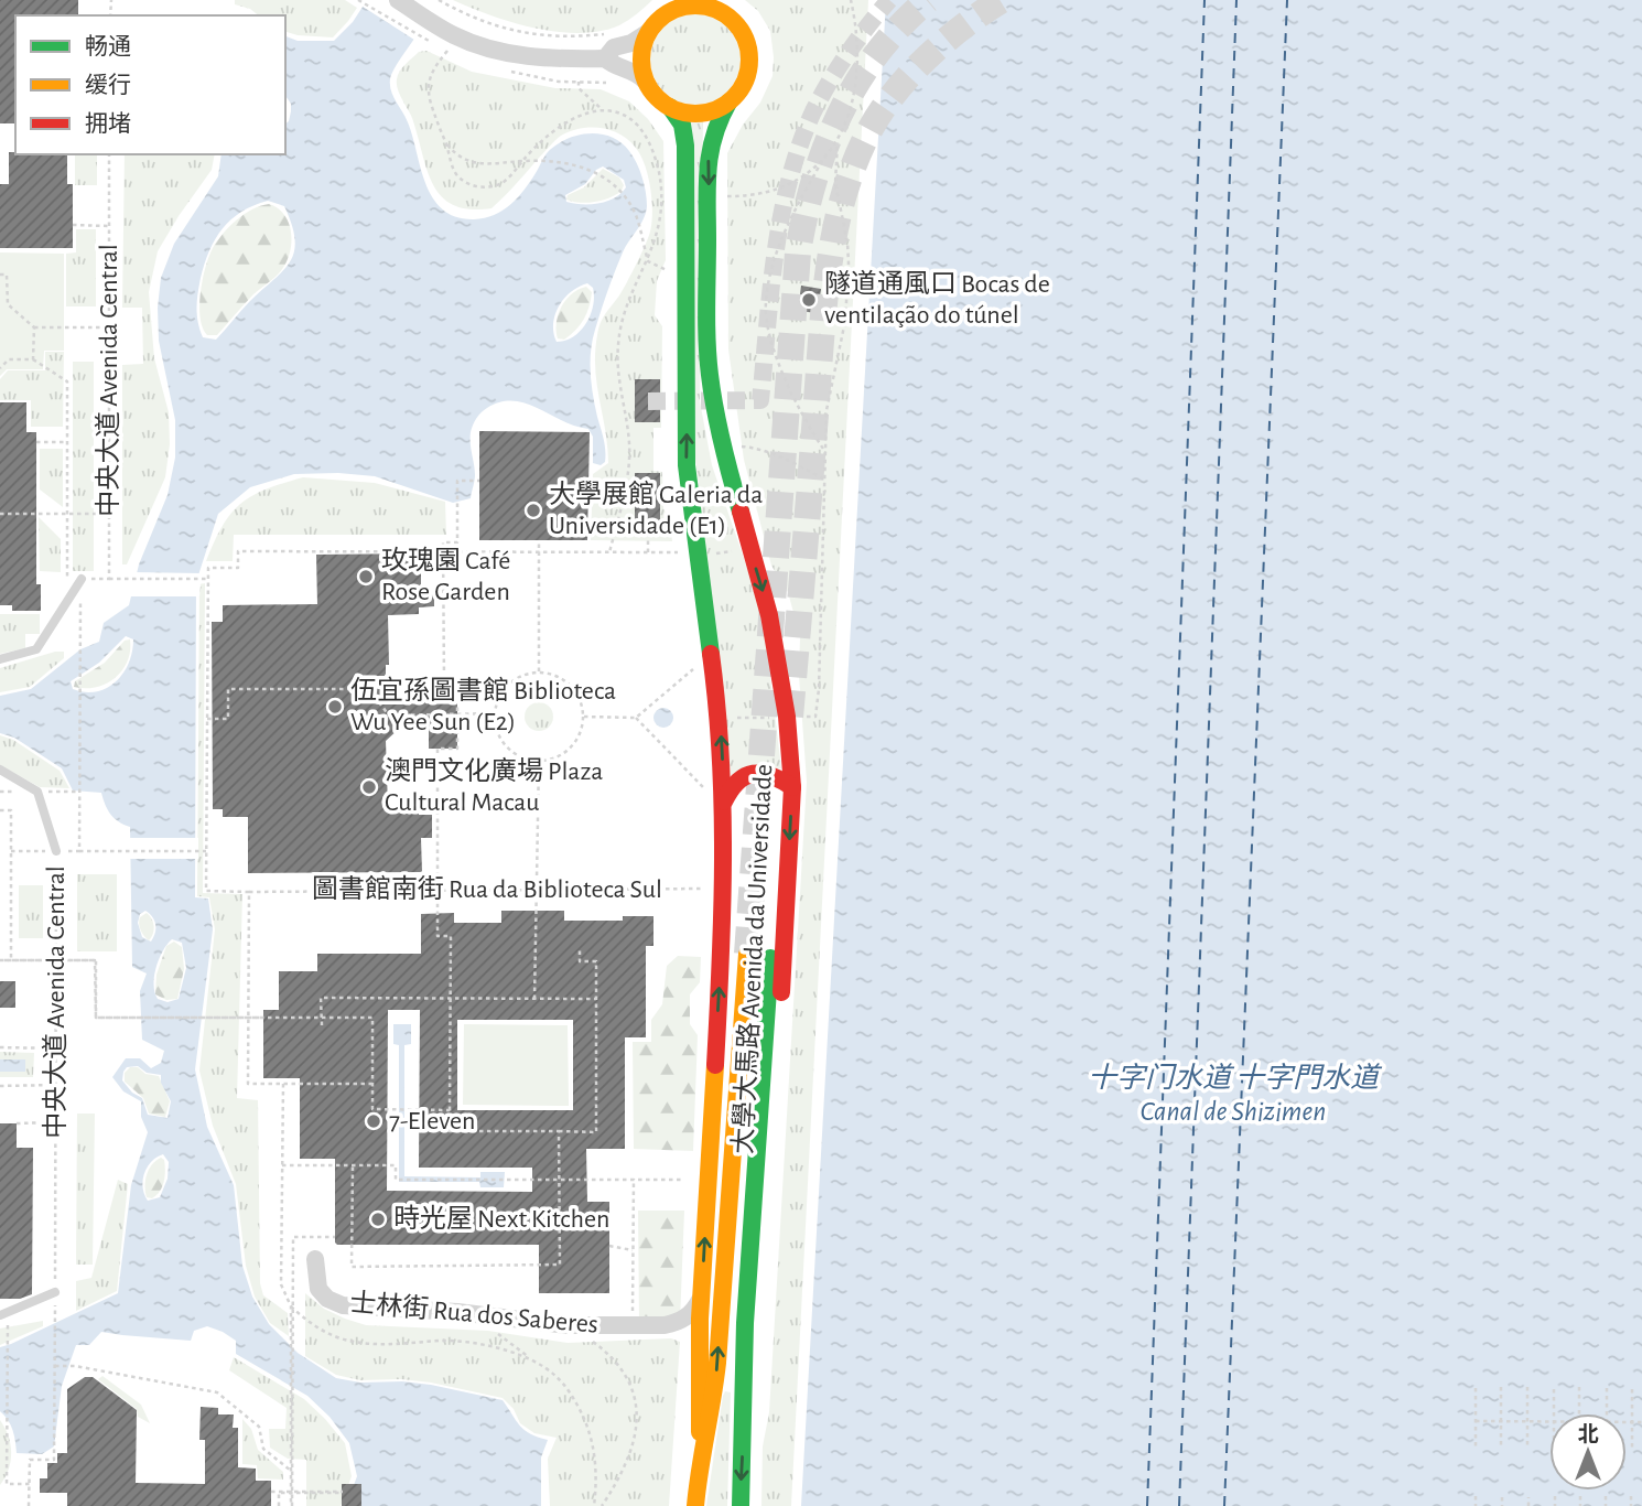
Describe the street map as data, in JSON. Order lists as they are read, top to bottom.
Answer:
{
  "streets": {
    "main road": ["大學大馬路 Avenida da Universidade"],
    "street": ["士林街 Rua dos Saberes"],
    "path": ["中央大道 Avenida Central", "圖書館南街 Rua da Biblioteca Sul"]
  },
  "crossings": [
    ["圖書館南街 Rua da Biblioteca Sul", "大學大馬路 Avenida da Universidade"]
  ],
  "water": ["十字门水道 十字門水道 Canal de Shizimen"],
  "places": [
    "隧道通風口 Bocas de ventilação do túnel",
    "大學展館 Galeria da Universidade (E1)",
    "玫瑰園 Café Rose Garden",
    "伍宜孫圖書館 Biblioteca Wu Yee Sun (E2)",
    "澳門文化廣場 Plaza Cultural Macau",
    "7-Eleven",
    "時光屋 Next Kitchen"
  ],
  "legend": ["畅通", "缓行", "拥堵"],
  "north": "top"
}
